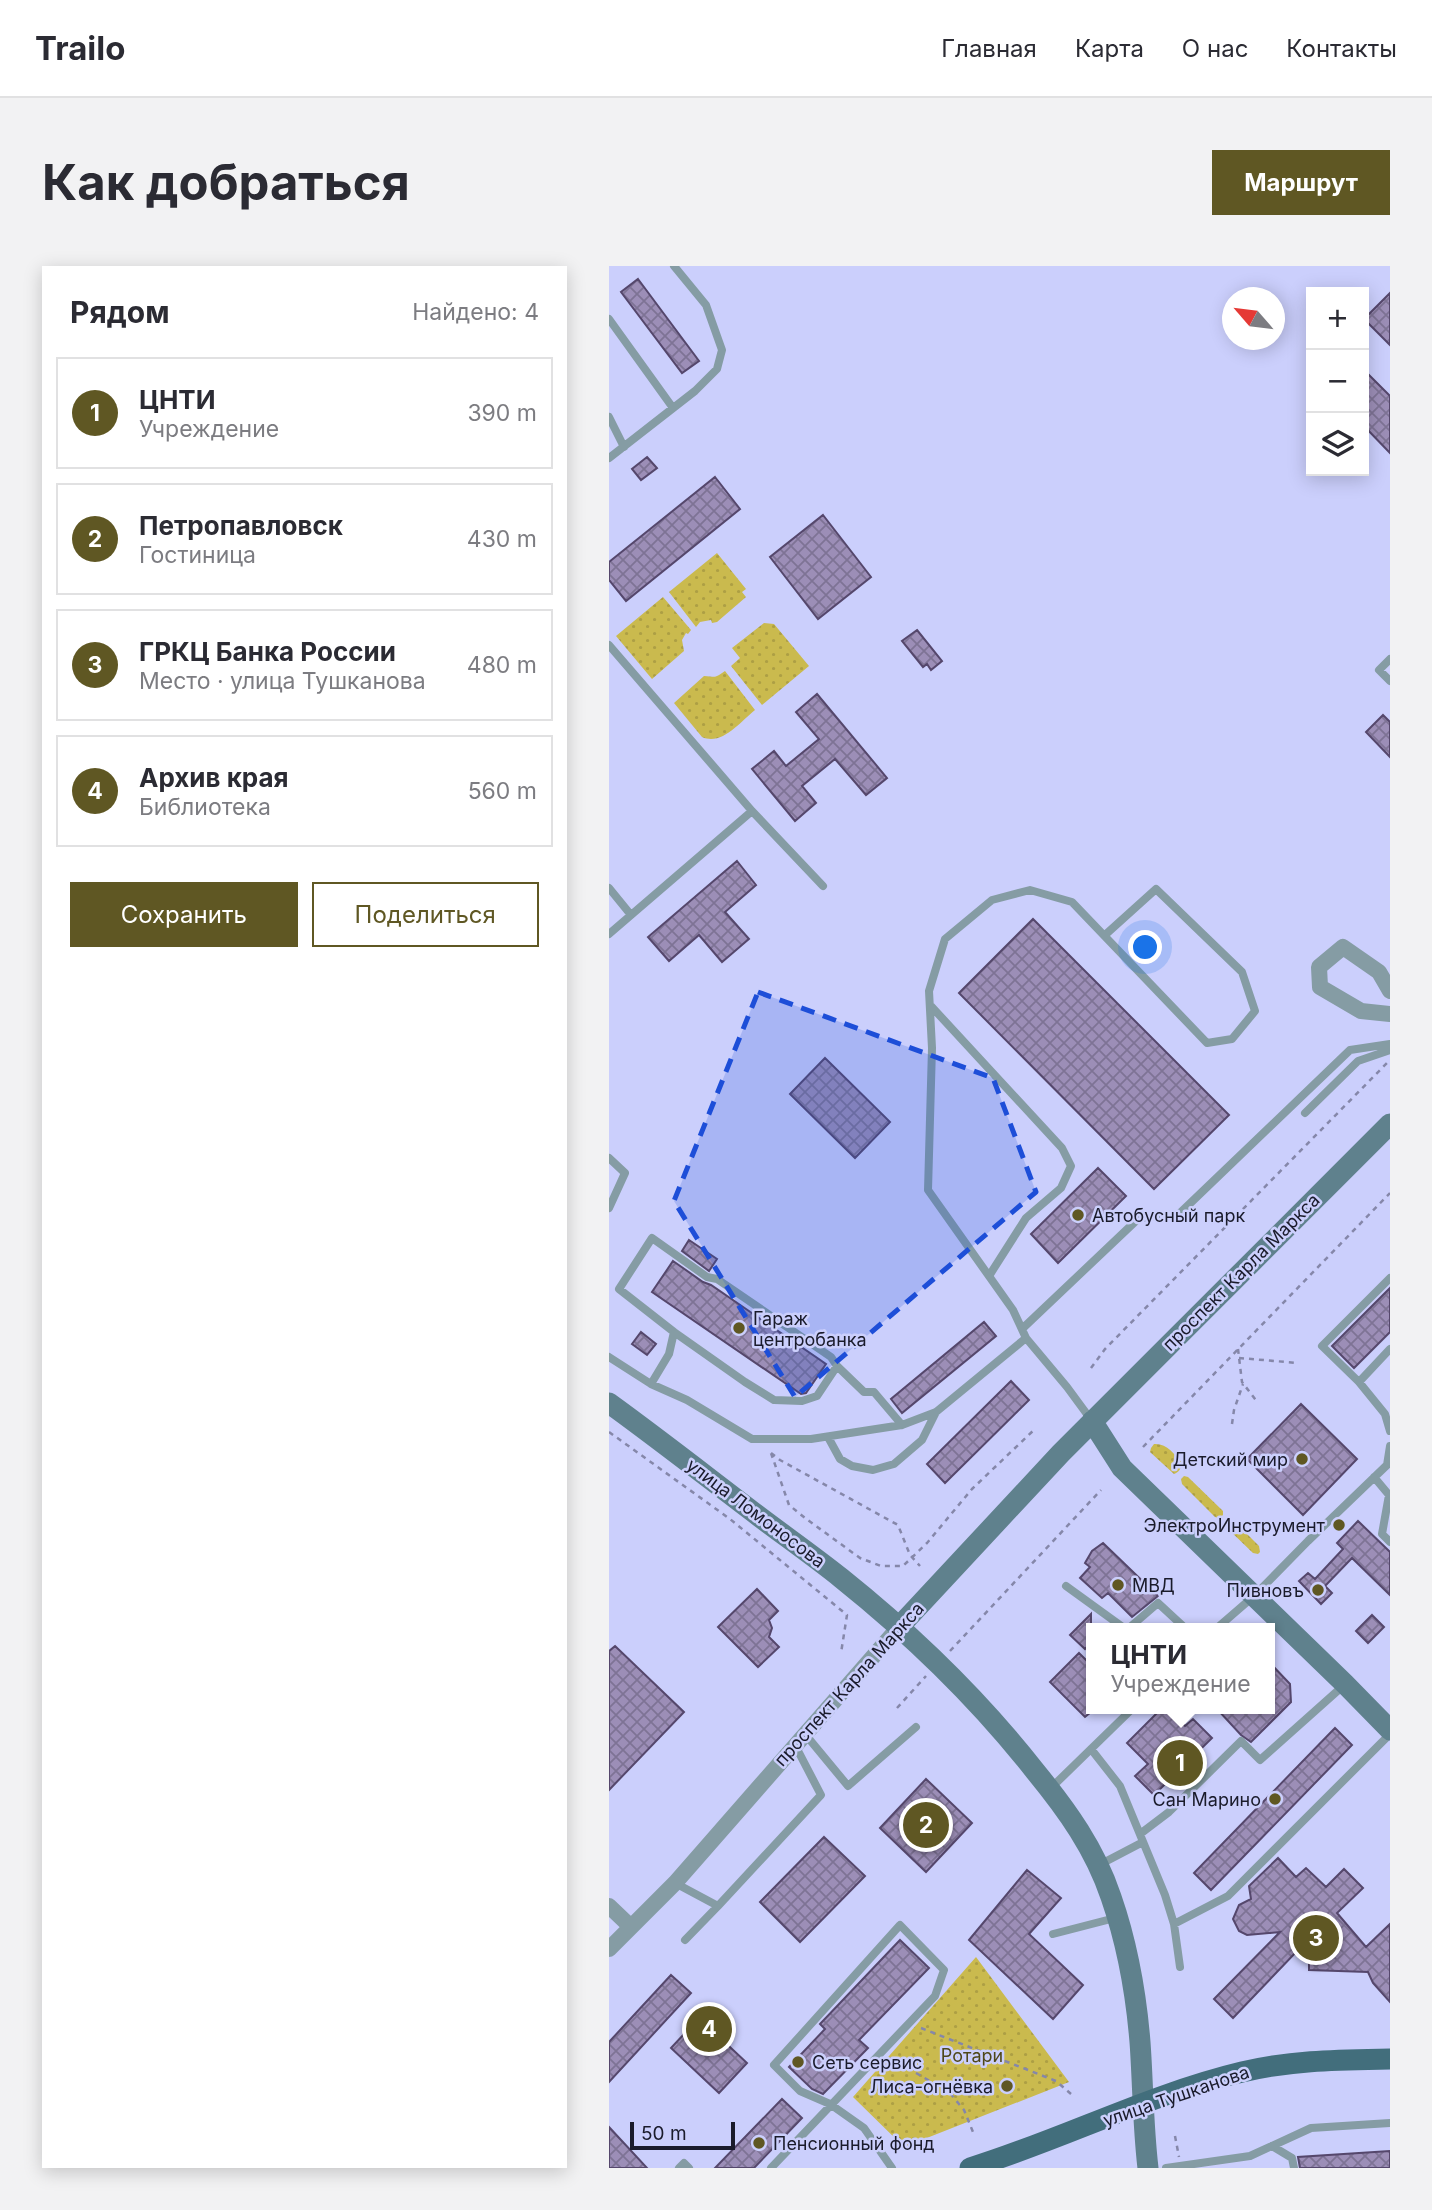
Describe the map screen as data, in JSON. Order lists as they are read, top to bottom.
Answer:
{
  "streets": {
    "main road": ["проспект Карла Маркса", "улица Ломоносова", "улица Тушканова"]
  },
  "crossings": [
    ["проспект Карла Маркса", "улица Ломоносова"],
    ["улица Ломоносова", "улица Тушканова"]
  ],
  "parks": ["Ротари"],
  "places": [
    "Автобусный парк",
    "Гараж центробанка",
    "Детский мир",
    "ЭлектроИнструмент",
    "МВД",
    "Пивновъ",
    "Сан Марино",
    "Сеть сервис",
    "Лиса-огнёвка",
    "Пенсионный фонд"
  ],
  "scale_bar": "50 m",
  "north": "top left",
  "page": {
    "header": "Trailo",
    "nav": [
      "Главная",
      "Карта",
      "О нас",
      "Контакты"
    ],
    "buttons": [
      "Маршрут",
      ["Сохранить", "Поделиться"]
    ],
    "title": "Как добраться",
    "heading": ["Рядом", "Найдено: 4"],
    "map_buttons": ["+", "−"],
    "list": [
      {
        "mark": "1",
        "name": "ЦНТИ",
        "note": "Учреждение",
        "value": "390 m"
      },
      {
        "mark": "2",
        "name": "Петропавловск",
        "note": "Гостиница",
        "value": "430 m"
      },
      {
        "mark": "3",
        "name": "ГРКЦ Банка России",
        "note": "Место · улица Тушканова",
        "value": "480 m"
      },
      {
        "mark": "4",
        "name": "Архив края",
        "note": "Библиотека",
        "value": "560 m"
      }
    ],
    "popup": ["ЦНТИ", "Учреждение"],
    "pins": [
      "1",
      "2",
      "3",
      "4"
    ],
    "scale": "50 m"
  }
}
